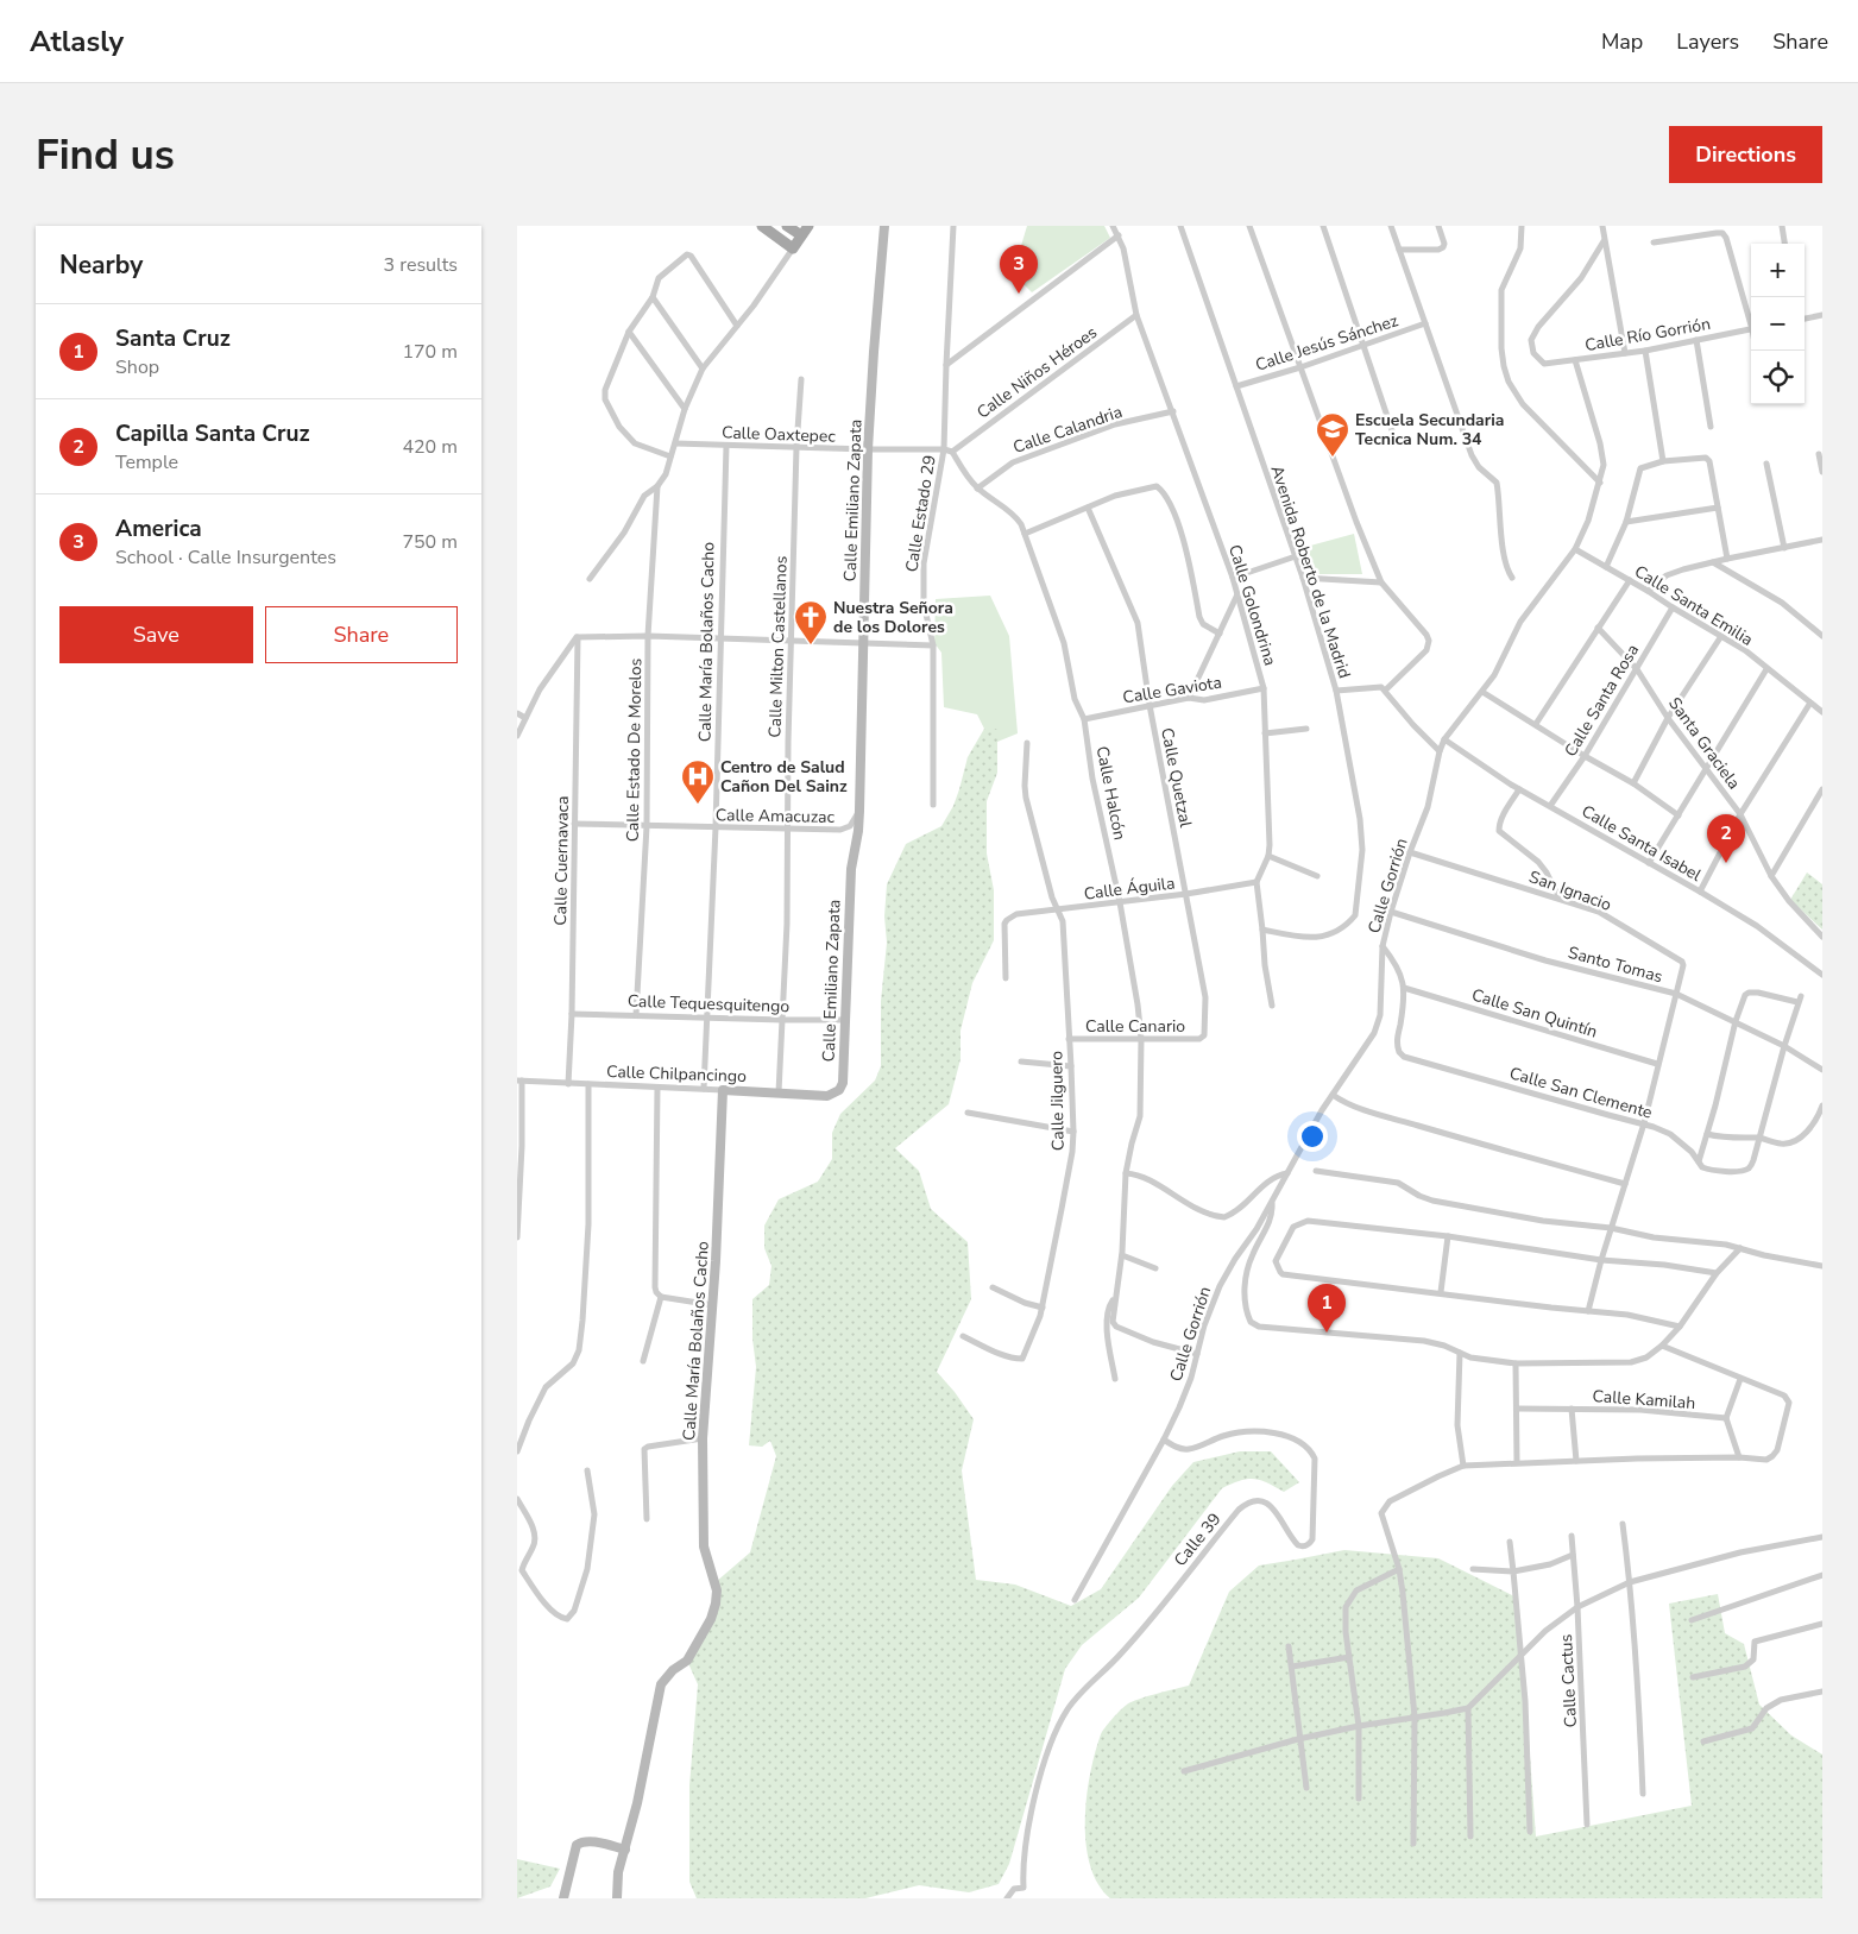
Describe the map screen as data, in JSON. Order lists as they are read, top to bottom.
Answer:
{
  "streets": {
    "street": [
      "Calle Río Gorrión",
      "Calle Jesús Sánchez",
      "Calle Niños Héroes",
      "Calle Calandria",
      "Calle Oaxtepec",
      "Calle Emiliano Zapata",
      "Calle Estado 29",
      "Avenida Roberto de la Madrid",
      "Calle Golondrina",
      "Calle Santa Emilia",
      "Calle María Bolaños Cacho",
      "Calle Milton Castellanos",
      "Calle Gaviota",
      "Calle Santa Rosa",
      "Santa Graciela",
      "Calle Estado De Morelos",
      "Calle Quetzal",
      "Calle Halcón",
      "Calle Amacuzac",
      "Calle Santa Isabel",
      "Calle Cuernavaca",
      "Calle Gorrión",
      "Calle Águila",
      "San Ignacio",
      "Santo Tomas",
      "Calle Tequesquitengo",
      "Calle San Quintín",
      "Calle Canario",
      "Calle Chilpancingo",
      "Calle San Clemente",
      "Calle Jilguero",
      "Calle Kamilah",
      "Calle 39",
      "Calle Cactus"
    ]
  },
  "crossings": [
    ["Calle Río Gorrión", "Calle Gorrión"],
    ["Calle Jesús Sánchez", "Avenida Roberto de la Madrid"],
    ["Calle Niños Héroes", "Calle Oaxtepec"],
    ["Calle Niños Héroes", "Calle Golondrina"],
    ["Calle Niños Héroes", "Calle Halcón"],
    ["Calle Calandria", "Calle Golondrina"],
    ["Calle Calandria", "Calle Halcón"],
    ["Calle Oaxtepec", "Calle Emiliano Zapata"],
    ["Calle Oaxtepec", "Calle Estado 29"],
    ["Calle Oaxtepec", "Calle María Bolaños Cacho"],
    ["Calle Oaxtepec", "Calle Milton Castellanos"],
    ["Calle Oaxtepec", "Calle Halcón"],
    ["Calle Emiliano Zapata", "Calle Amacuzac"],
    ["Calle Emiliano Zapata", "Calle Tequesquitengo"],
    ["Calle Emiliano Zapata", "Calle Chilpancingo"],
    ["Calle Golondrina", "Calle Gaviota"],
    ["Calle Golondrina", "Calle Águila"],
    ["Calle Santa Emilia", "Calle Santa Rosa"],
    ["Calle Santa Emilia", "Calle Gorrión"],
    ["Calle María Bolaños Cacho", "Calle Amacuzac"],
    ["Calle María Bolaños Cacho", "Calle Tequesquitengo"],
    ["Calle María Bolaños Cacho", "Calle Chilpancingo"],
    ["Calle Milton Castellanos", "Calle Amacuzac"],
    ["Calle Milton Castellanos", "Calle Tequesquitengo"],
    ["Calle Milton Castellanos", "Calle Chilpancingo"],
    ["Calle Gaviota", "Calle Quetzal"],
    ["Calle Gaviota", "Calle Halcón"],
    ["Calle Santa Rosa", "Santa Graciela"],
    ["Calle Santa Rosa", "Calle Santa Isabel"],
    ["Calle Estado De Morelos", "Calle Amacuzac"],
    ["Calle Estado De Morelos", "Calle Tequesquitengo"],
    ["Calle Quetzal", "Calle Águila"],
    ["Calle Quetzal", "Calle Canario"],
    ["Calle Halcón", "Calle Gorrión"],
    ["Calle Halcón", "Calle Águila"],
    ["Calle Halcón", "Calle Canario"],
    ["Calle Amacuzac", "Calle Cuernavaca"],
    ["Calle Santa Isabel", "Calle Gorrión"],
    ["Calle Cuernavaca", "Calle Tequesquitengo"],
    ["Calle Cuernavaca", "Calle Chilpancingo"],
    ["Calle Gorrión", "San Ignacio"],
    ["Calle Gorrión", "Santo Tomas"],
    ["Calle Gorrión", "Calle San Clemente"],
    ["Calle Gorrión", "Calle 39"],
    ["Calle Águila", "Calle Jilguero"],
    ["San Ignacio", "Santo Tomas"],
    ["Santo Tomas", "Calle San Clemente"],
    ["Calle San Quintín", "Calle San Clemente"],
    ["Calle Canario", "Calle Jilguero"]
  ],
  "places": {
    "school or university": ["Escuela Secundaria Tecnica Num. 34"],
    "church": ["Nuestra Señora de los Dolores"],
    "hospital": ["Centro de Salud Cañon Del Sainz"]
  },
  "page": {
    "header": "Atlasly",
    "nav": ["Map", "Layers", "Share"],
    "buttons": [
      "Directions",
      ["Save", "Share"]
    ],
    "title": "Find us",
    "heading": ["Nearby", "3 results"],
    "map_buttons": ["+", "−"],
    "pins": ["3", "2", "1"],
    "list": [
      {
        "mark": "1",
        "name": "Santa Cruz",
        "note": "Shop",
        "value": "170 m"
      },
      {
        "mark": "2",
        "name": "Capilla Santa Cruz",
        "note": "Temple",
        "value": "420 m"
      },
      {
        "mark": "3",
        "name": "America",
        "note": "School · Calle Insurgentes",
        "value": "750 m"
      }
    ]
  }
}
